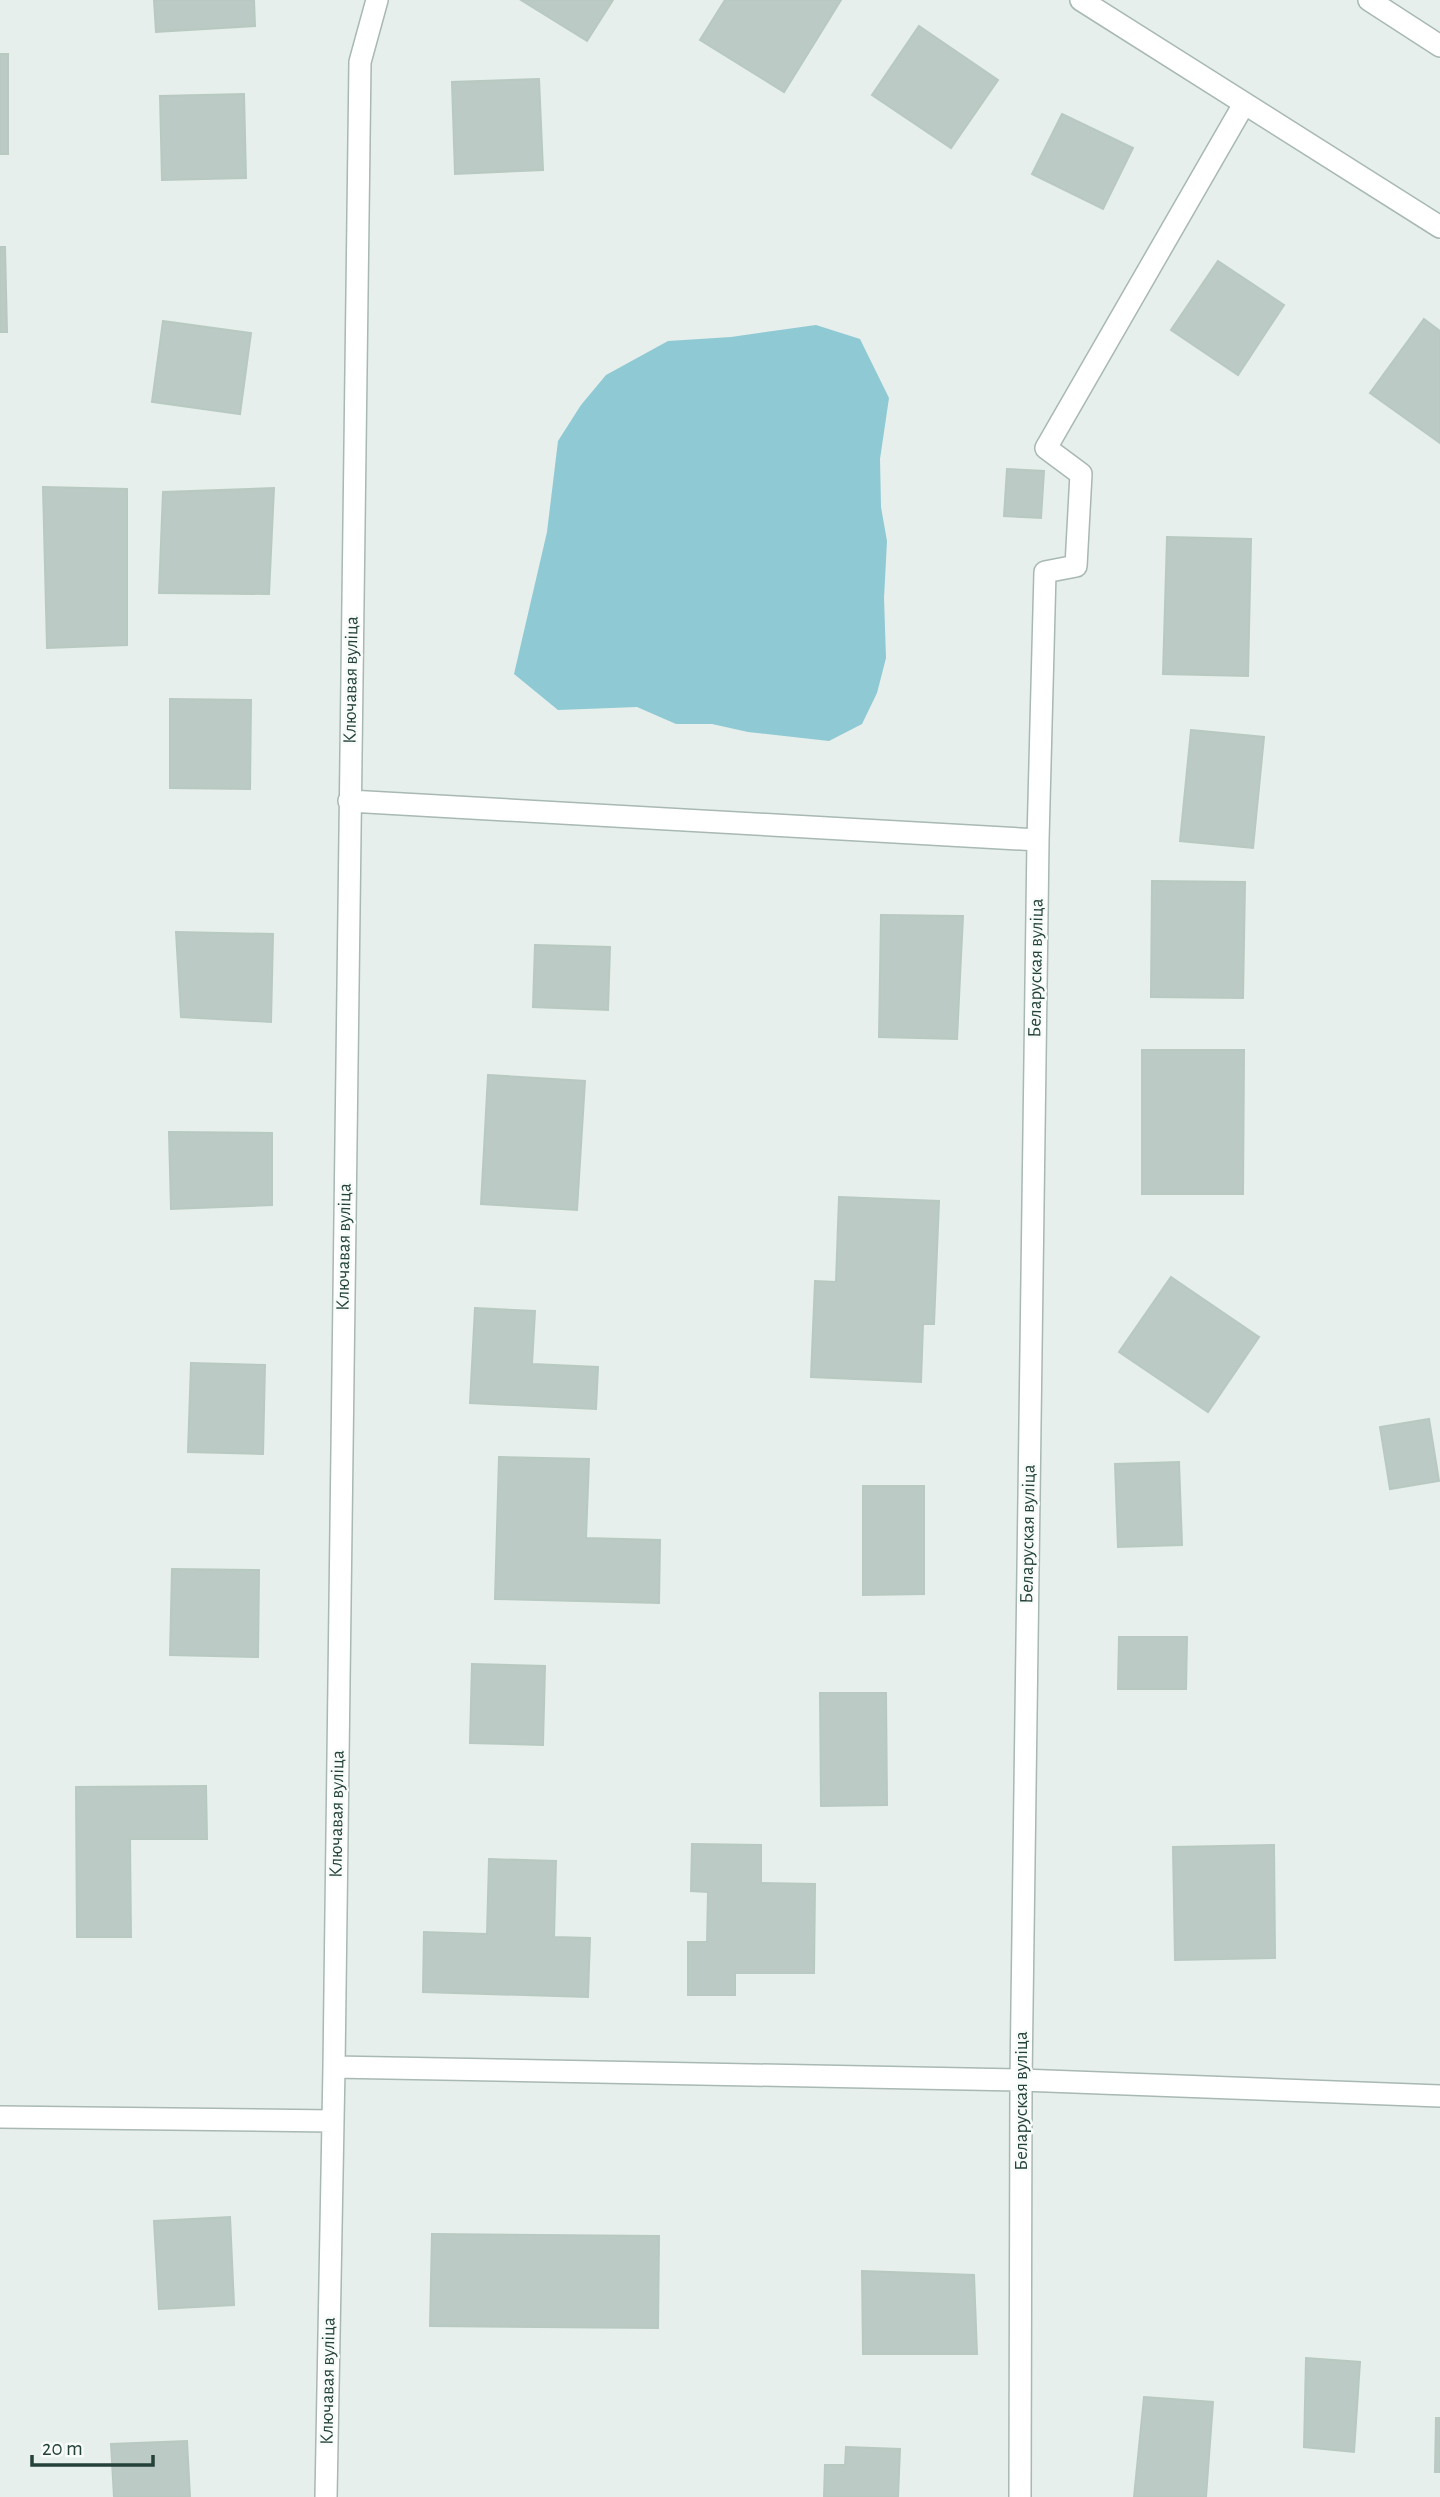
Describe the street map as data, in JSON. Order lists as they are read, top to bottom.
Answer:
{
  "streets": {
    "street": ["Ключавая вуліца", "Беларуская вуліца"]
  },
  "scale_bar": "20 m"
}
